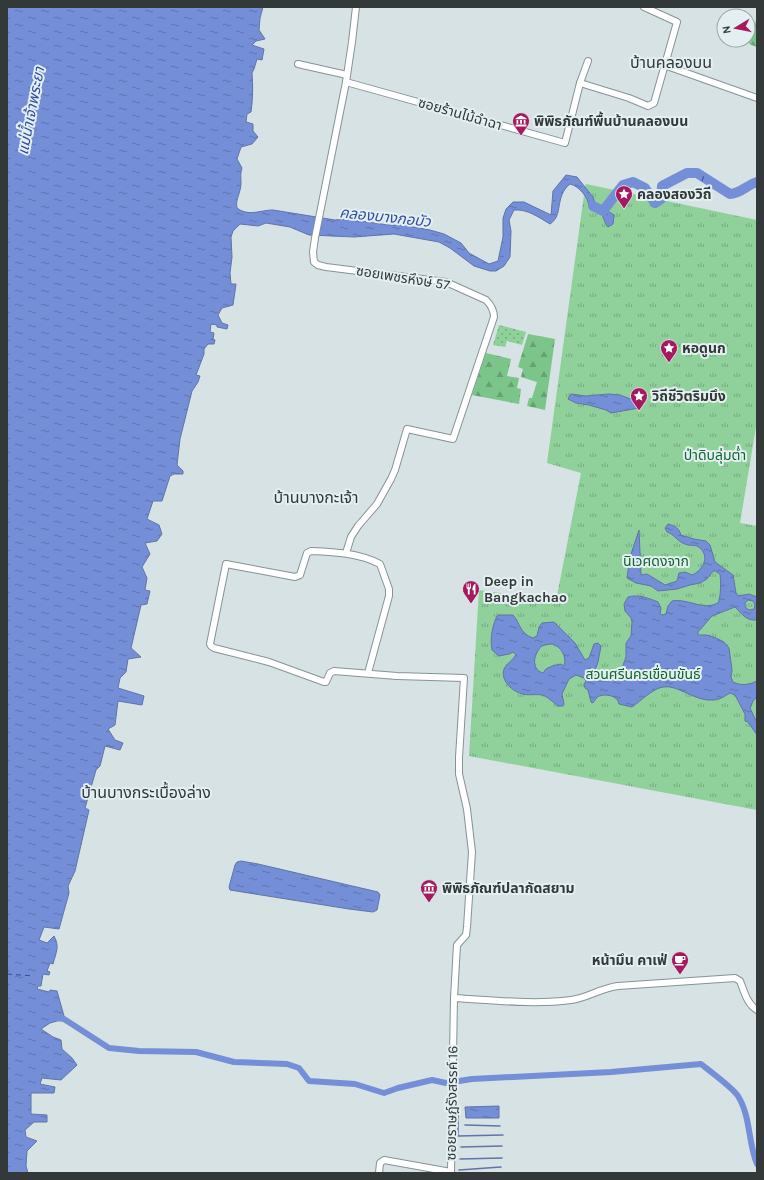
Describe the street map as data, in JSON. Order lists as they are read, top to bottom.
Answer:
{
  "streets": {
    "street": ["ซอยร้านไม้ฉำฉา", "ซอยเพชรหึงษ์ 57", "ซอยราษฎ์รังสรรค์ 16"]
  },
  "crossings": [
    ["ซอยร้านไม้ฉำฉา", "ซอยเพชรหึงษ์ 57"]
  ],
  "districts": ["บ้านคลองบน", "บ้านบางกะเจ้า", "บ้านบางกระเบื้องล่าง"],
  "water": ["แม่น้ำเจ้าพระยา", "คลองบางกอบัว"],
  "parks": ["ป่าดิบลุ่มต่ำ", "นิเวศดงจาก", "สวนศรีนครเขื่อนขันธ์"],
  "places": {
    "museum": ["พิพิธภัณฑ์พื้นบ้านคลองบน", "พิพิธภัณฑ์ปลากัดสยาม"],
    "place": ["คลองสองวิถี", "หอดูนก", "วิถีชีวิตริมบึง"],
    "restaurant": ["Deep in Bangkachao"],
    "cafe": ["หน้ามึน คาเฟ่"]
  },
  "north": "left"
}
